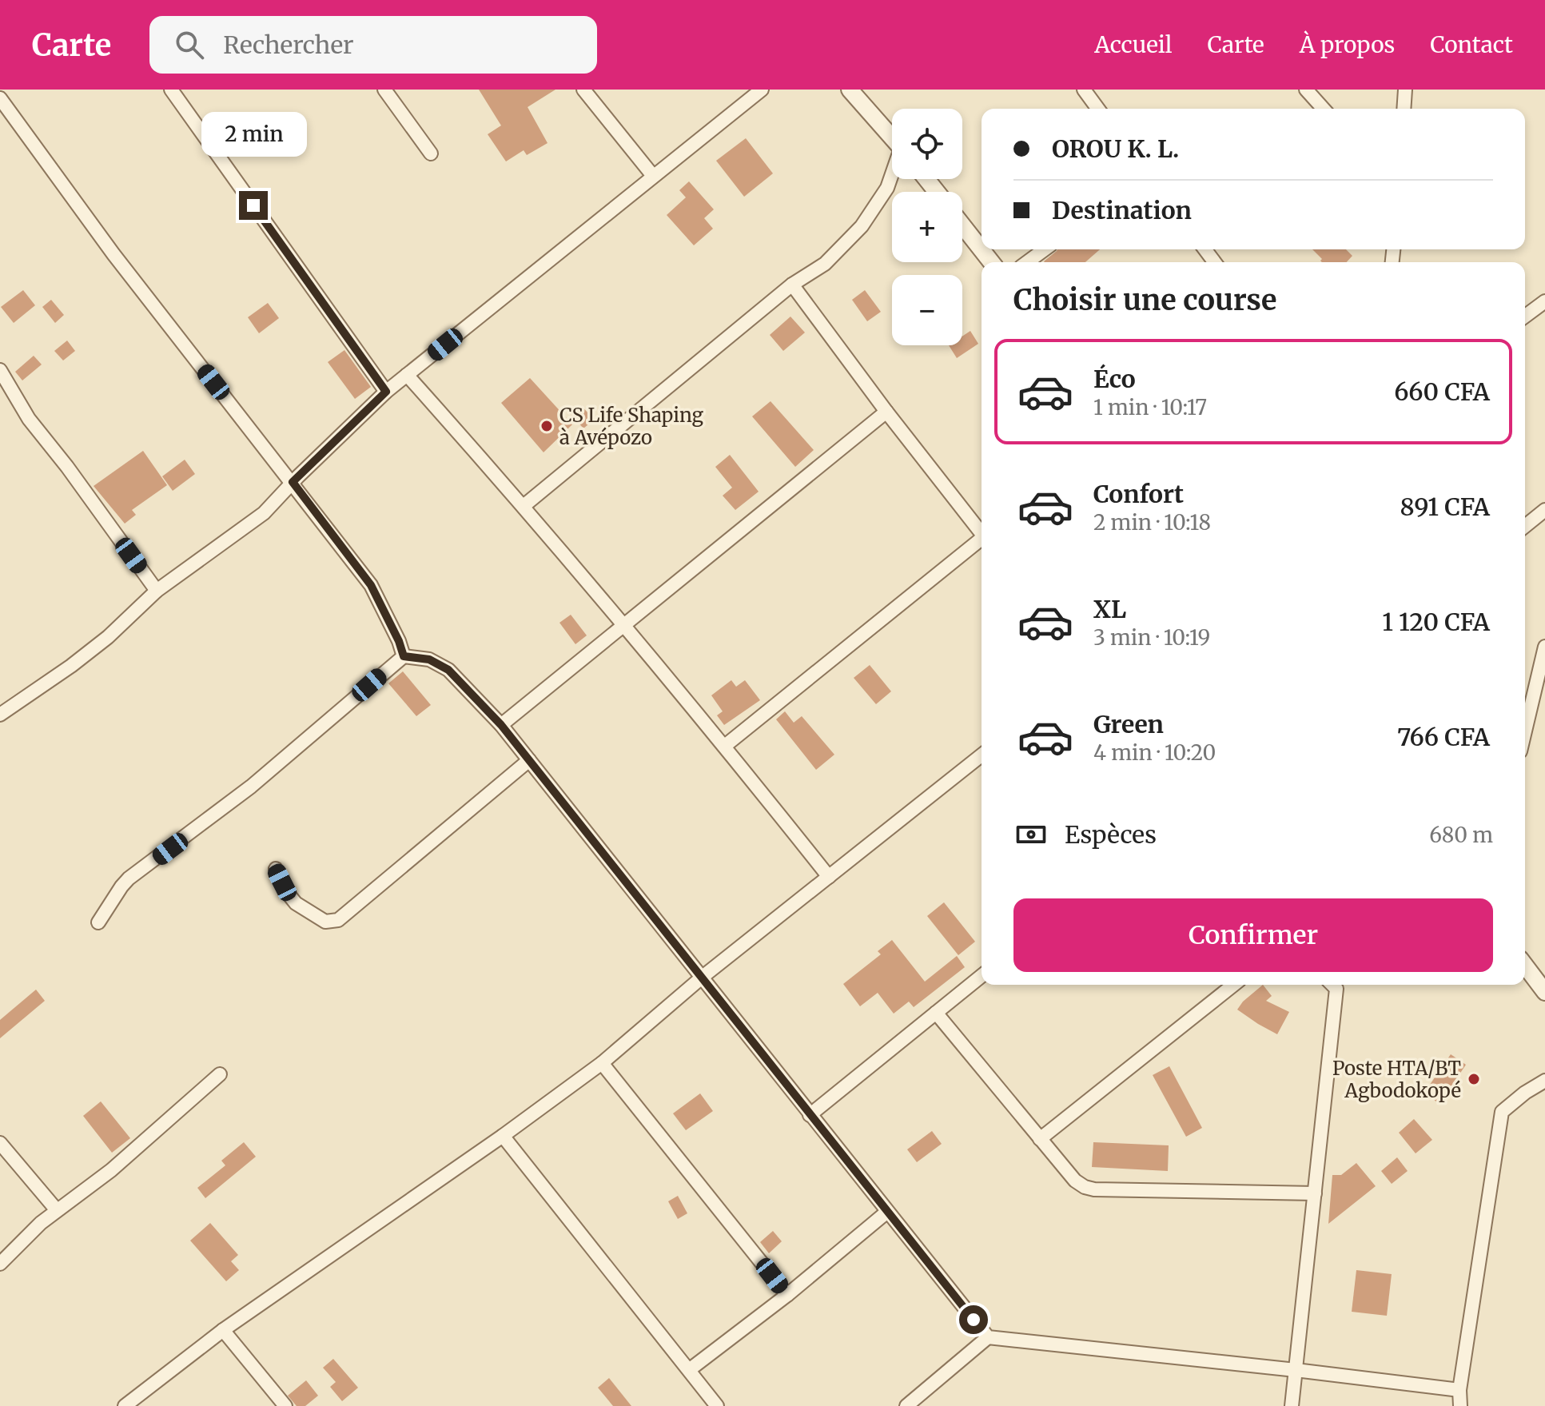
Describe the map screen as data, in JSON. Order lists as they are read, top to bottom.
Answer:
{
  "places": ["CS Life Shaping à Avépozo", "Poste HTA/BT Agbodokopé"],
  "page": {
    "header": "Carte",
    "search": "Rechercher",
    "nav": [
      "Accueil",
      "Carte",
      "À propos",
      "Contact"
    ],
    "map_buttons": ["+", "−"],
    "banner": ["OROU K. L.", "Destination"],
    "bubble": "2 min",
    "heading": "Choisir une course",
    "list": [
      {
        "name": "Éco",
        "note": "1 min · 10:17",
        "value": "660 CFA"
      },
      {
        "name": "Confort",
        "note": "2 min · 10:18",
        "value": "891 CFA"
      },
      {
        "name": "XL",
        "note": "3 min · 10:19",
        "value": "1 120 CFA"
      },
      {
        "name": "Green",
        "note": "4 min · 10:20",
        "value": "766 CFA"
      }
    ],
    "pay": ["Espèces", "680 m"],
    "buttons": "Confirmer"
  }
}
